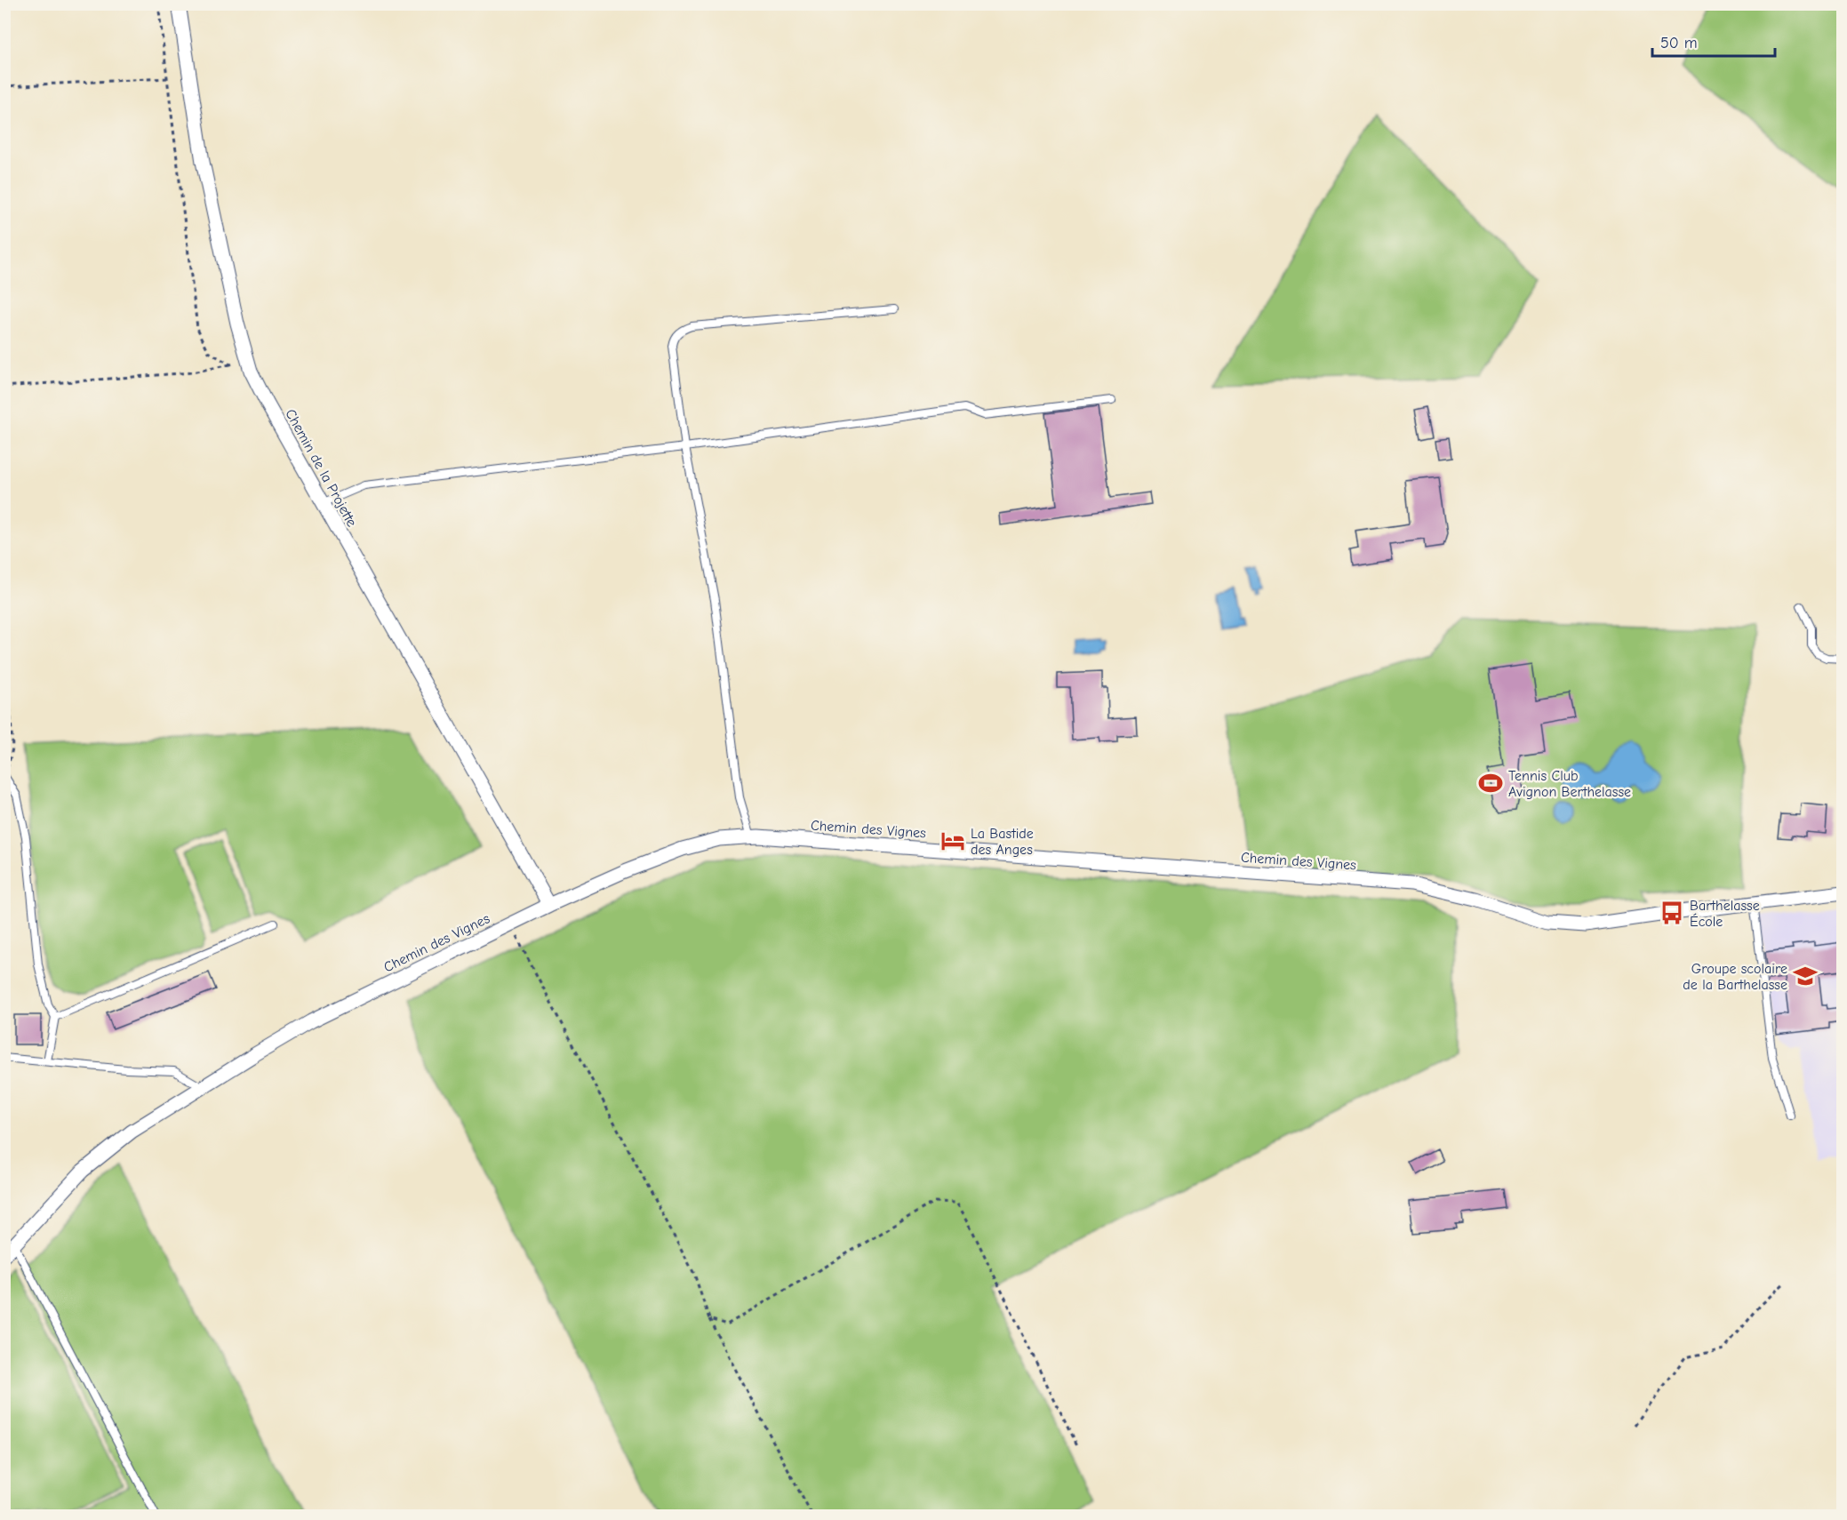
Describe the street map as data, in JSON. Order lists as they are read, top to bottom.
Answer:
{
  "streets": {
    "street": ["Chemin de la Projette", "Chemin des Vignes"]
  },
  "crossings": [
    ["Chemin de la Projette", "Chemin des Vignes"]
  ],
  "places": {
    "sports": ["Tennis Club Avignon Berthelasse"],
    "hotel": ["La Bastide des Anges"],
    "bus stop": ["Barthelasse École"],
    "school or university": ["Groupe scolaire de la Barthelasse"]
  },
  "scale_bar": "50 m"
}
